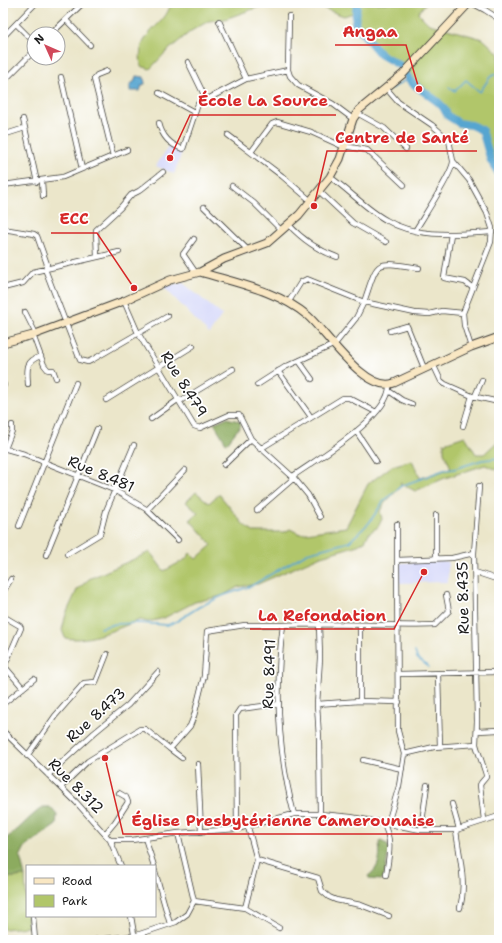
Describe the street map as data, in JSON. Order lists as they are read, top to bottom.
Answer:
{
  "streets": {
    "street": [
      "Rue 8.479",
      "Rue 8.481",
      "Rue 8.435",
      "Rue 8.491",
      "Rue 8.473",
      "Rue 8.312"
    ]
  },
  "crossings": [
    ["Rue 8.473", "Rue 8.312"]
  ],
  "places": [
    "Angaa",
    "École La Source",
    "Centre de Santé",
    "ECC",
    "La Refondation",
    "Église Presbytérienne Camerounaise"
  ],
  "legend": ["Road", "Park"],
  "north": "top left"
}
